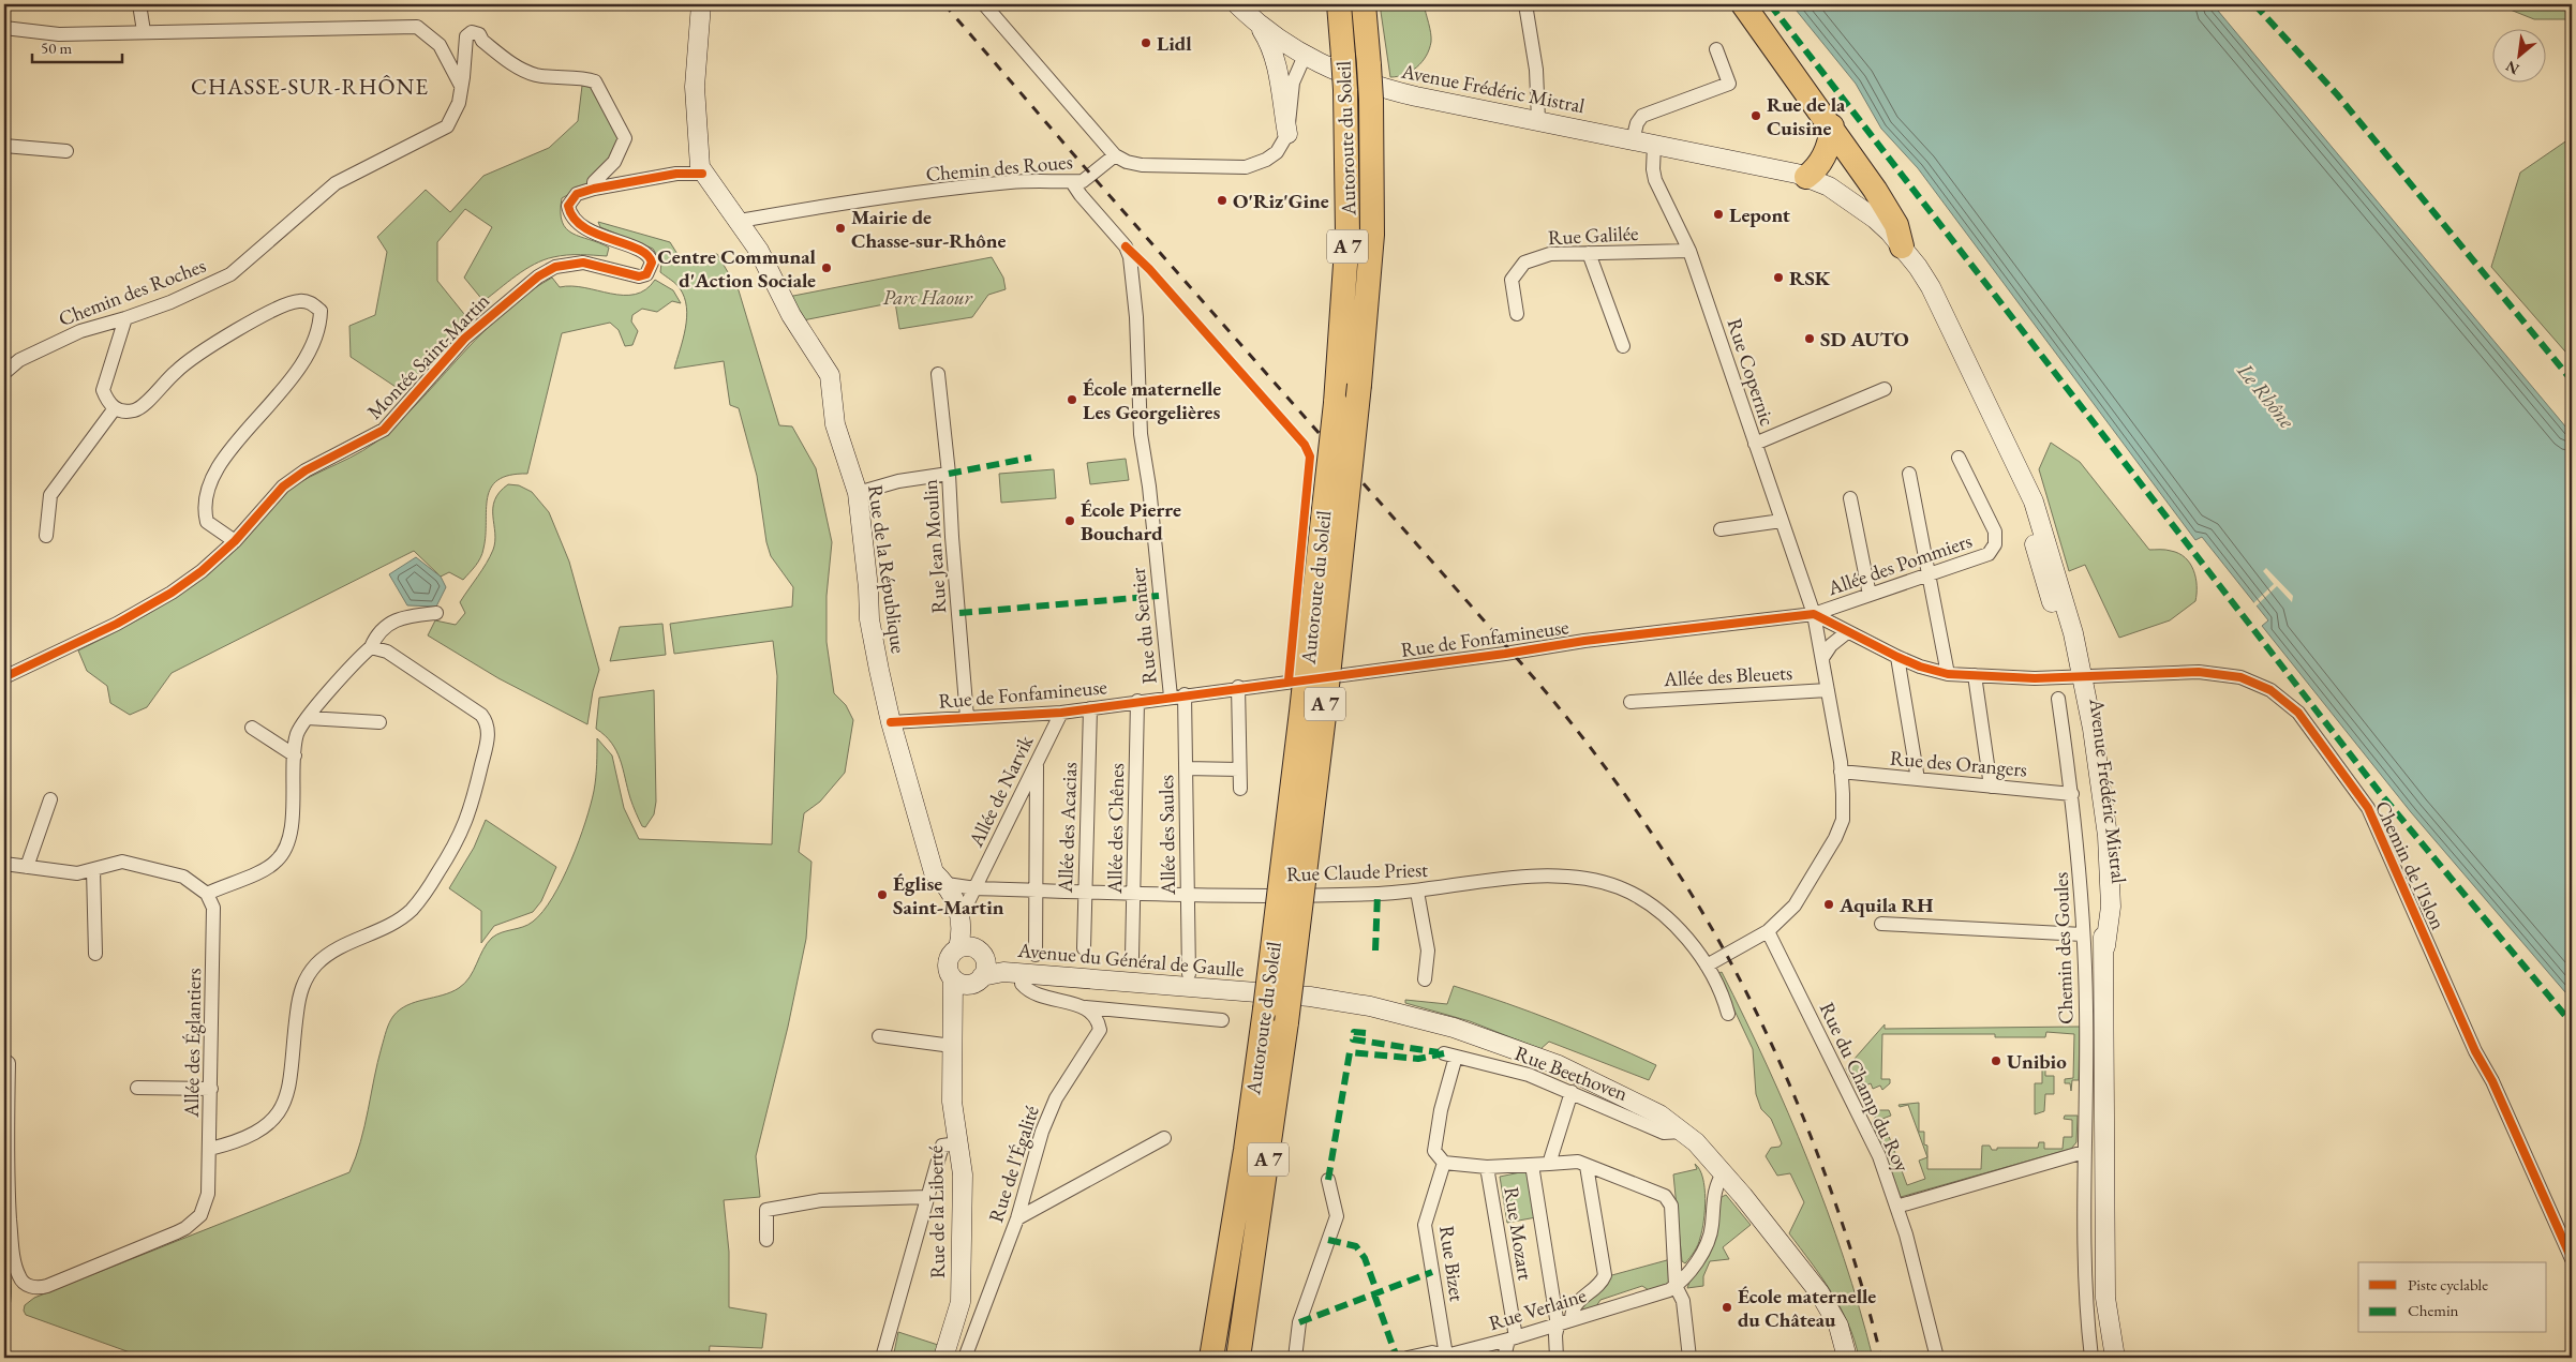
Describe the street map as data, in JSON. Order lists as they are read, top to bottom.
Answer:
{
  "streets": {
    "highway": ["Autoroute du Soleil", "A 7"],
    "street": [
      "Avenue Frédéric Mistral",
      "Chemin des Roues",
      "Rue Galilée",
      "Chemin des Roches",
      "Montée Saint-Martin",
      "Rue Copernic",
      "Rue Jean Moulin",
      "Allée des Pommiers",
      "Rue de la République",
      "Rue du Sentier",
      "Rue de Fonfamineuse",
      "Allée des Bleuets",
      "Rue des Orangers",
      "Allée de Narvik",
      "Allée des Acacias",
      "Allée des Chênes",
      "Allée des Saules",
      "Chemin de l'Islon",
      "Rue Claude Priest",
      "Chemin des Goules",
      "Avenue du Général de Gaulle",
      "Allée des Églantiers",
      "Rue Beethoven",
      "Rue du Champ du Roy",
      "Rue de l'Égalité",
      "Rue de la Liberté",
      "Rue Mozart",
      "Rue Bizet",
      "Rue Verlaine"
    ]
  },
  "crossings": [
    ["Avenue Frédéric Mistral", "Rue Copernic"],
    ["Avenue Frédéric Mistral", "Chemin de l'Islon"],
    ["Chemin des Roues", "Rue de la République"],
    ["Chemin des Roues", "Rue du Sentier"],
    ["Rue Galilée", "Rue Copernic"],
    ["Chemin des Roches", "Montée Saint-Martin"],
    ["Montée Saint-Martin", "Rue de la République"],
    ["Rue Copernic", "Allée des Pommiers"],
    ["Rue Copernic", "Rue de Fonfamineuse"],
    ["Rue Copernic", "Allée des Bleuets"],
    ["Rue Copernic", "Rue des Orangers"],
    ["Rue Copernic", "Rue Claude Priest"],
    ["Rue Copernic", "Rue du Champ du Roy"],
    ["Rue Jean Moulin", "Rue de Fonfamineuse"],
    ["Allée des Pommiers", "Rue de Fonfamineuse"],
    ["Rue de la République", "Rue de Fonfamineuse"],
    ["Rue de la République", "Allée de Narvik"],
    ["Rue de la République", "Rue Claude Priest"],
    ["Rue du Sentier", "Rue de Fonfamineuse"],
    ["Rue de Fonfamineuse", "Allée de Narvik"],
    ["Rue de Fonfamineuse", "Allée des Acacias"],
    ["Rue de Fonfamineuse", "Allée des Chênes"],
    ["Rue de Fonfamineuse", "Allée des Saules"],
    ["Rue des Orangers", "Chemin des Goules"],
    ["Allée de Narvik", "Rue Claude Priest"],
    ["Allée des Acacias", "Rue Claude Priest"],
    ["Allée des Chênes", "Rue Claude Priest"],
    ["Allée des Saules", "Rue Claude Priest"],
    ["Avenue du Général de Gaulle", "Rue Beethoven"],
    ["Avenue du Général de Gaulle", "Rue de la Liberté"],
    ["Rue Beethoven", "Rue Bizet"],
    ["Rue Mozart", "Rue Verlaine"],
    ["Rue Bizet", "Rue Verlaine"]
  ],
  "districts": ["CHASSE-SUR-RHÔNE"],
  "water": ["Le Rhône"],
  "parks": ["Parc Haour"],
  "places": [
    "Lidl",
    "Rue de la Cuisine",
    "O'Riz'Gine",
    "Lepont",
    "Mairie de Chasse-sur-Rhône",
    "Centre Communal d'Action Sociale",
    "RSK",
    "SD AUTO",
    "École maternelle Les Georgelières",
    "École Pierre Bouchard",
    "Église Saint-Martin",
    "Aquila RH",
    "Unibio",
    "École maternelle du Château"
  ],
  "legend": ["Piste cyclable", "Chemin"],
  "scale_bar": "50 m",
  "north": "bottom left"
}
